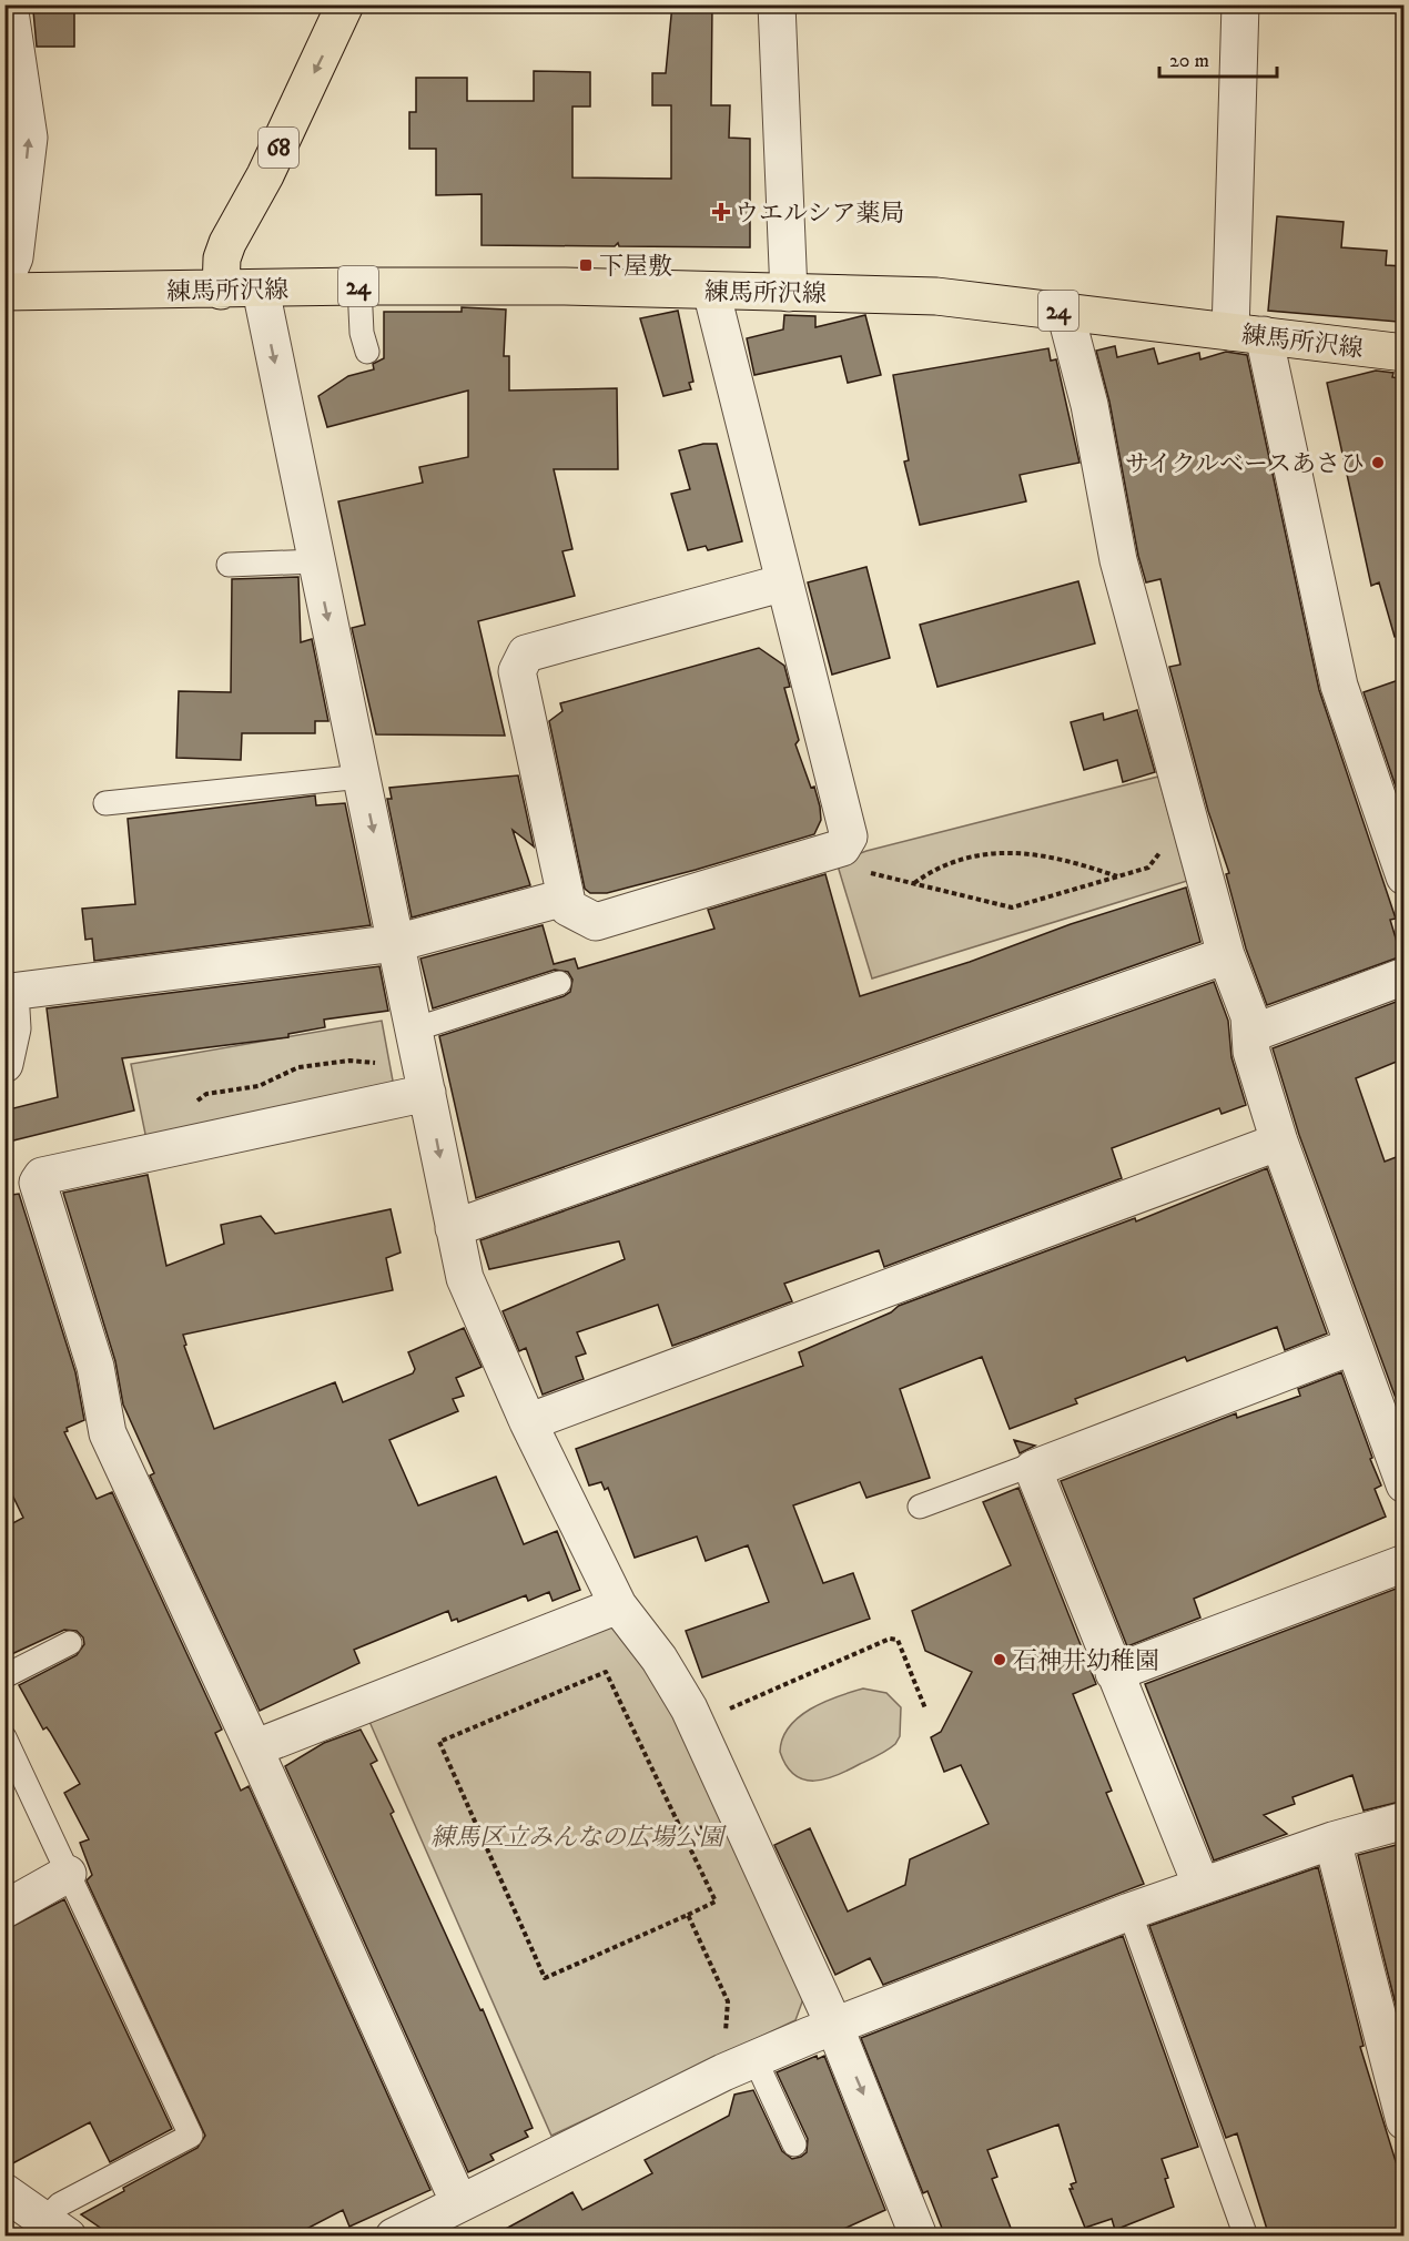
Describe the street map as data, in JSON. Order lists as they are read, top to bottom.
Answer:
{
  "streets": {
    "main road": ["68", "24", "練馬所沢線"]
  },
  "crossings": [
    ["68", "練馬所沢線"]
  ],
  "parks": ["練馬区立みんなの広場公園"],
  "places": {
    "health": ["ウエルシア薬局"],
    "transit": ["下屋敷"],
    "other": ["サイクルベースあさひ", "石神井幼稚園"]
  },
  "scale_bar": "20 m"
}
